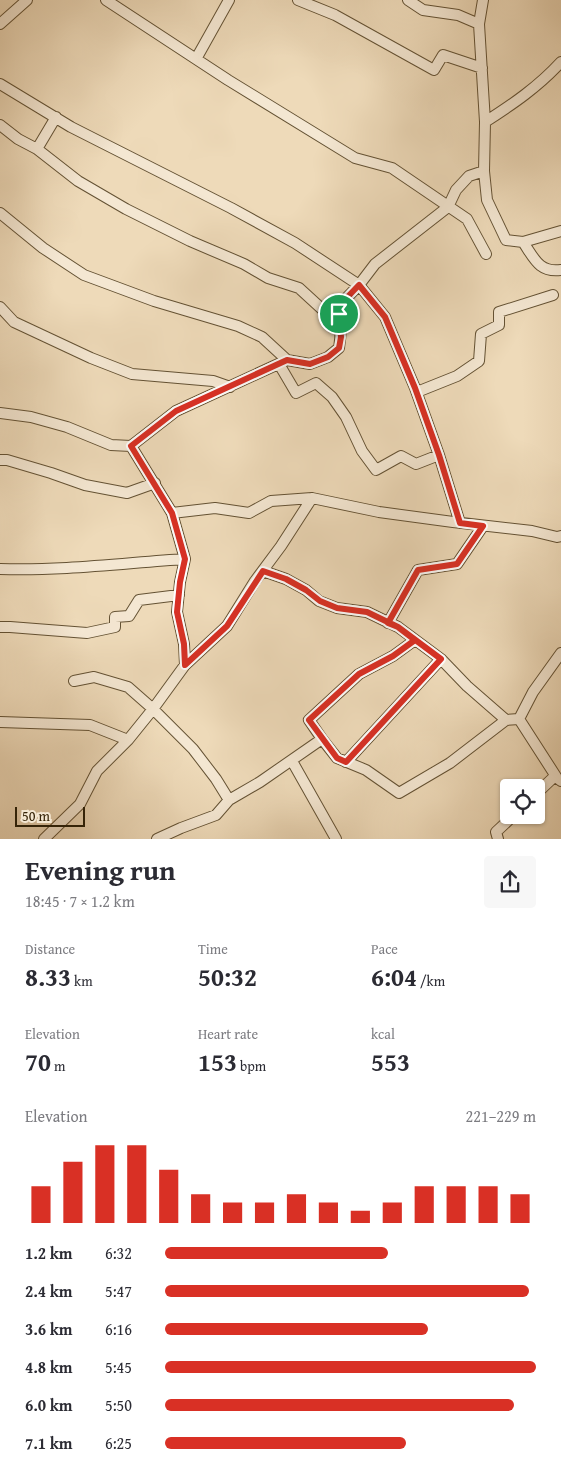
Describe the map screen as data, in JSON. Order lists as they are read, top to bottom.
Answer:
{
  "scale_bar": "50 m",
  "page": {
    "scale": "50 m",
    "heading": ["Evening run", "18:45 · 7 × 1.2 km"],
    "stats": [
      ["Distance", "8.33 km"],
      ["Time", "50:32"],
      ["Pace", "6:04 /km"],
      ["Elevation", "70 m"],
      ["Heart rate", "153 bpm"],
      ["kcal", "553"]
    ],
    "chart": ["Elevation", "221–229 m"],
    "list": [
      {
        "name": "1.2 km",
        "note": "6:32"
      },
      {
        "name": "2.4 km",
        "note": "5:47"
      },
      {
        "name": "3.6 km",
        "note": "6:16"
      },
      {
        "name": "4.8 km",
        "note": "5:45"
      },
      {
        "name": "6.0 km",
        "note": "5:50"
      },
      {
        "name": "7.1 km",
        "note": "6:25"
      }
    ]
  }
}
